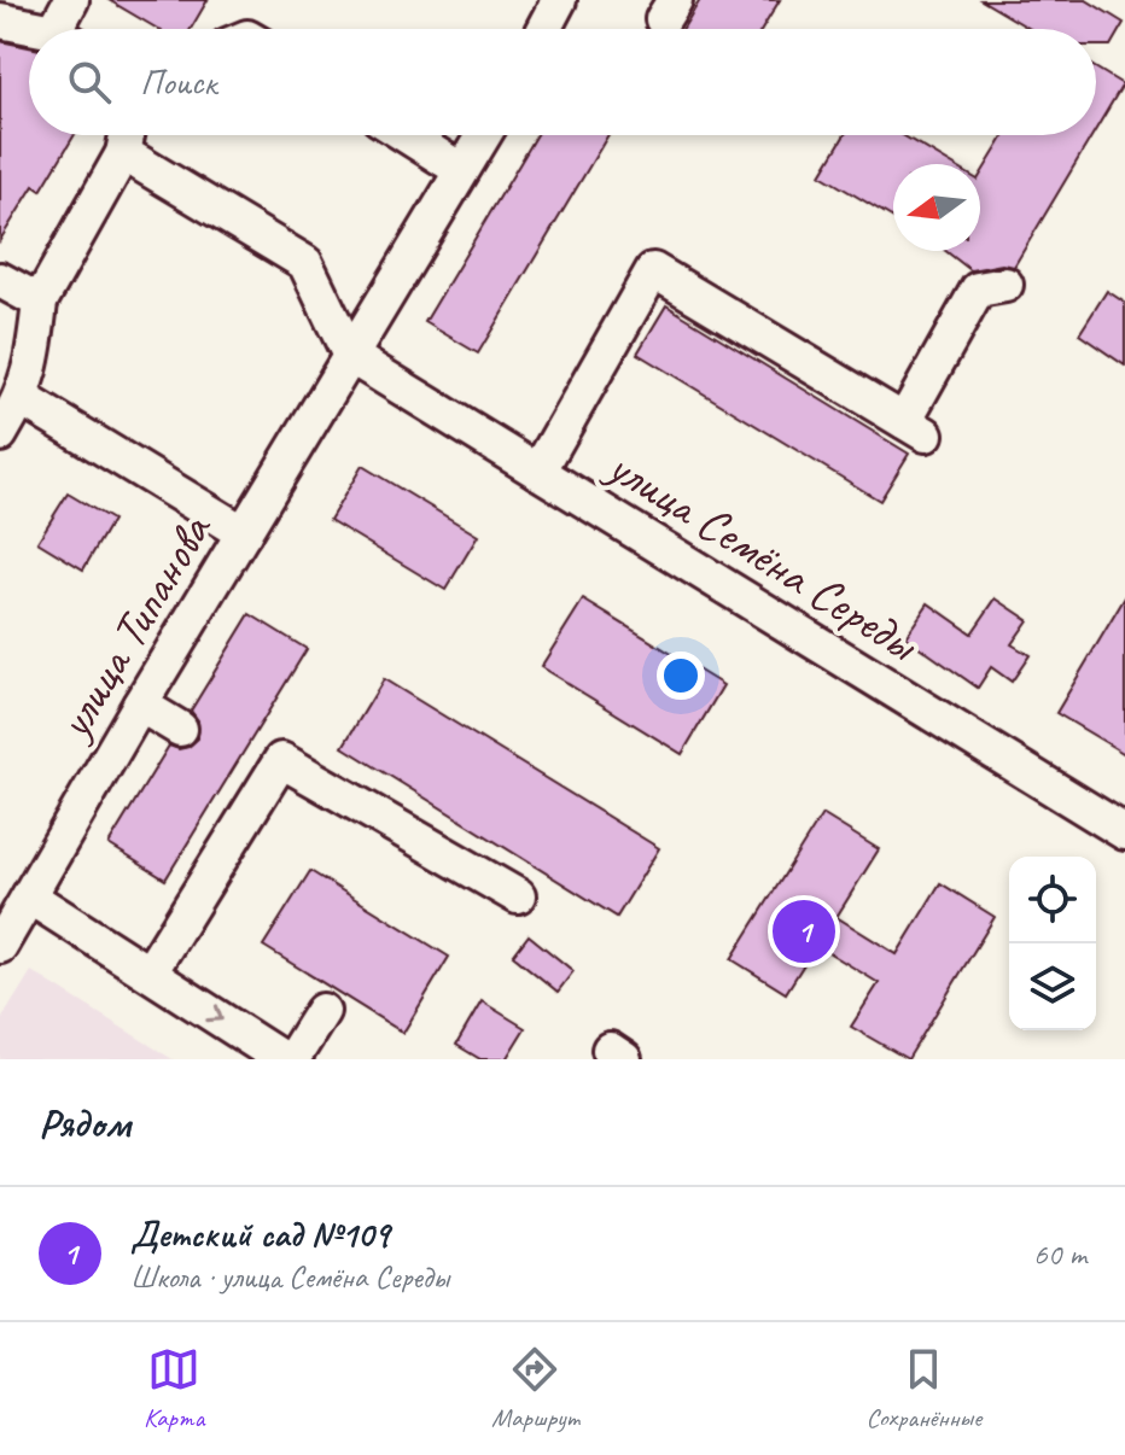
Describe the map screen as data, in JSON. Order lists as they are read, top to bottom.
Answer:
{
  "streets": {
    "street": ["улица Семёна Середы", "улица Типанова"]
  },
  "crossings": [
    ["улица Семёна Середы", "улица Типанова"]
  ],
  "north": "left",
  "page": {
    "search": "Поиск",
    "pins": "1",
    "heading": "Рядом",
    "list": [
      {
        "mark": "1",
        "name": "Детский сад №109",
        "note": "Школа · улица Семёна Середы",
        "value": "60 m"
      }
    ],
    "nav": ["Карта", "Маршрут", "Сохранённые"]
  }
}
